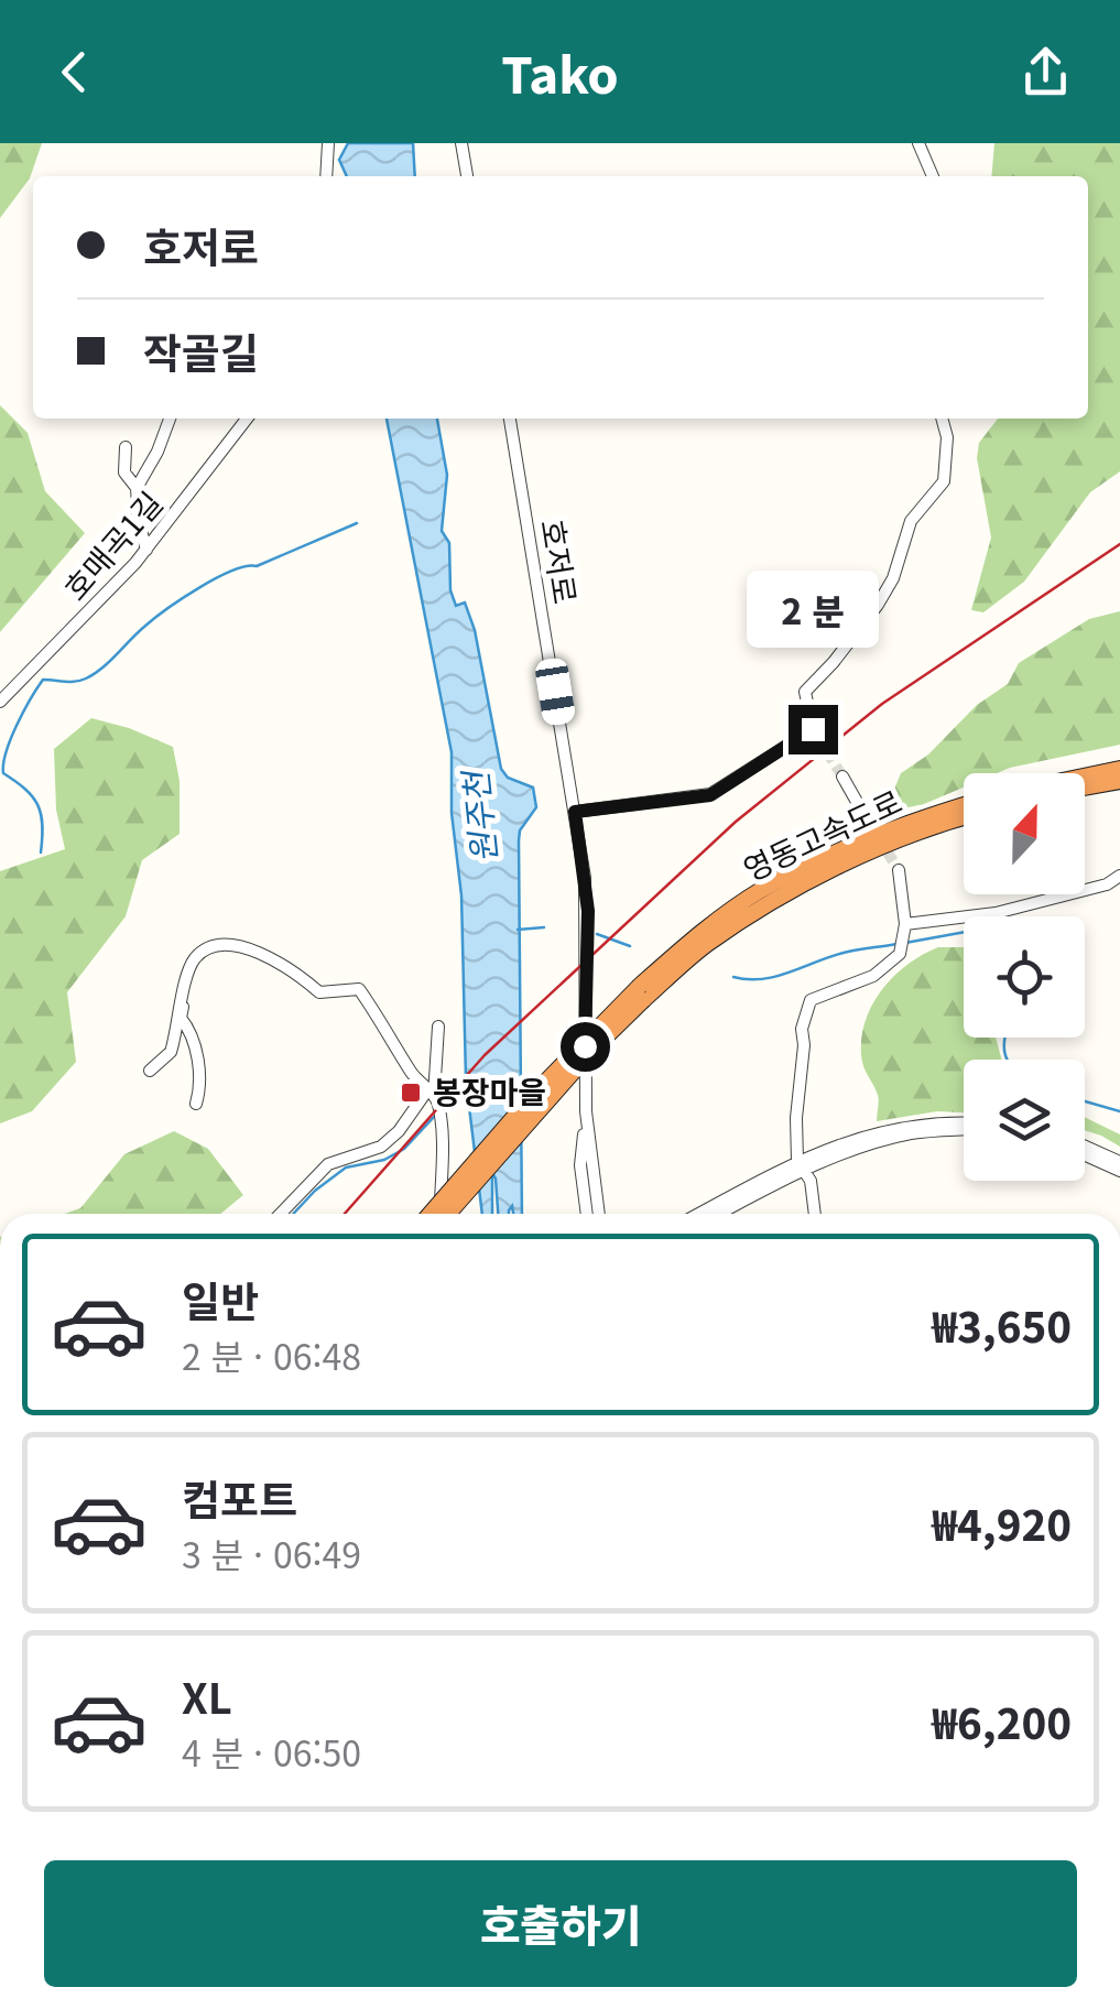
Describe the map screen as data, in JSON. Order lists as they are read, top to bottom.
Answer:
{
  "streets": {
    "highway": ["영동고속도로"],
    "street": ["호매곡1길", "호저로"]
  },
  "water": ["원주천"],
  "places": {
    "transit": ["봉장마을"]
  },
  "north": "top",
  "page": {
    "header": "Tako",
    "banner": ["호저로", "작골길"],
    "bubble": "2 분",
    "list": [
      {
        "name": "일반",
        "note": "2 분 · 06:48",
        "value": "₩3,650"
      },
      {
        "name": "컴포트",
        "note": "3 분 · 06:49",
        "value": "₩4,920"
      },
      {
        "name": "XL",
        "note": "4 분 · 06:50",
        "value": "₩6,200"
      }
    ],
    "buttons": "호출하기"
  }
}
